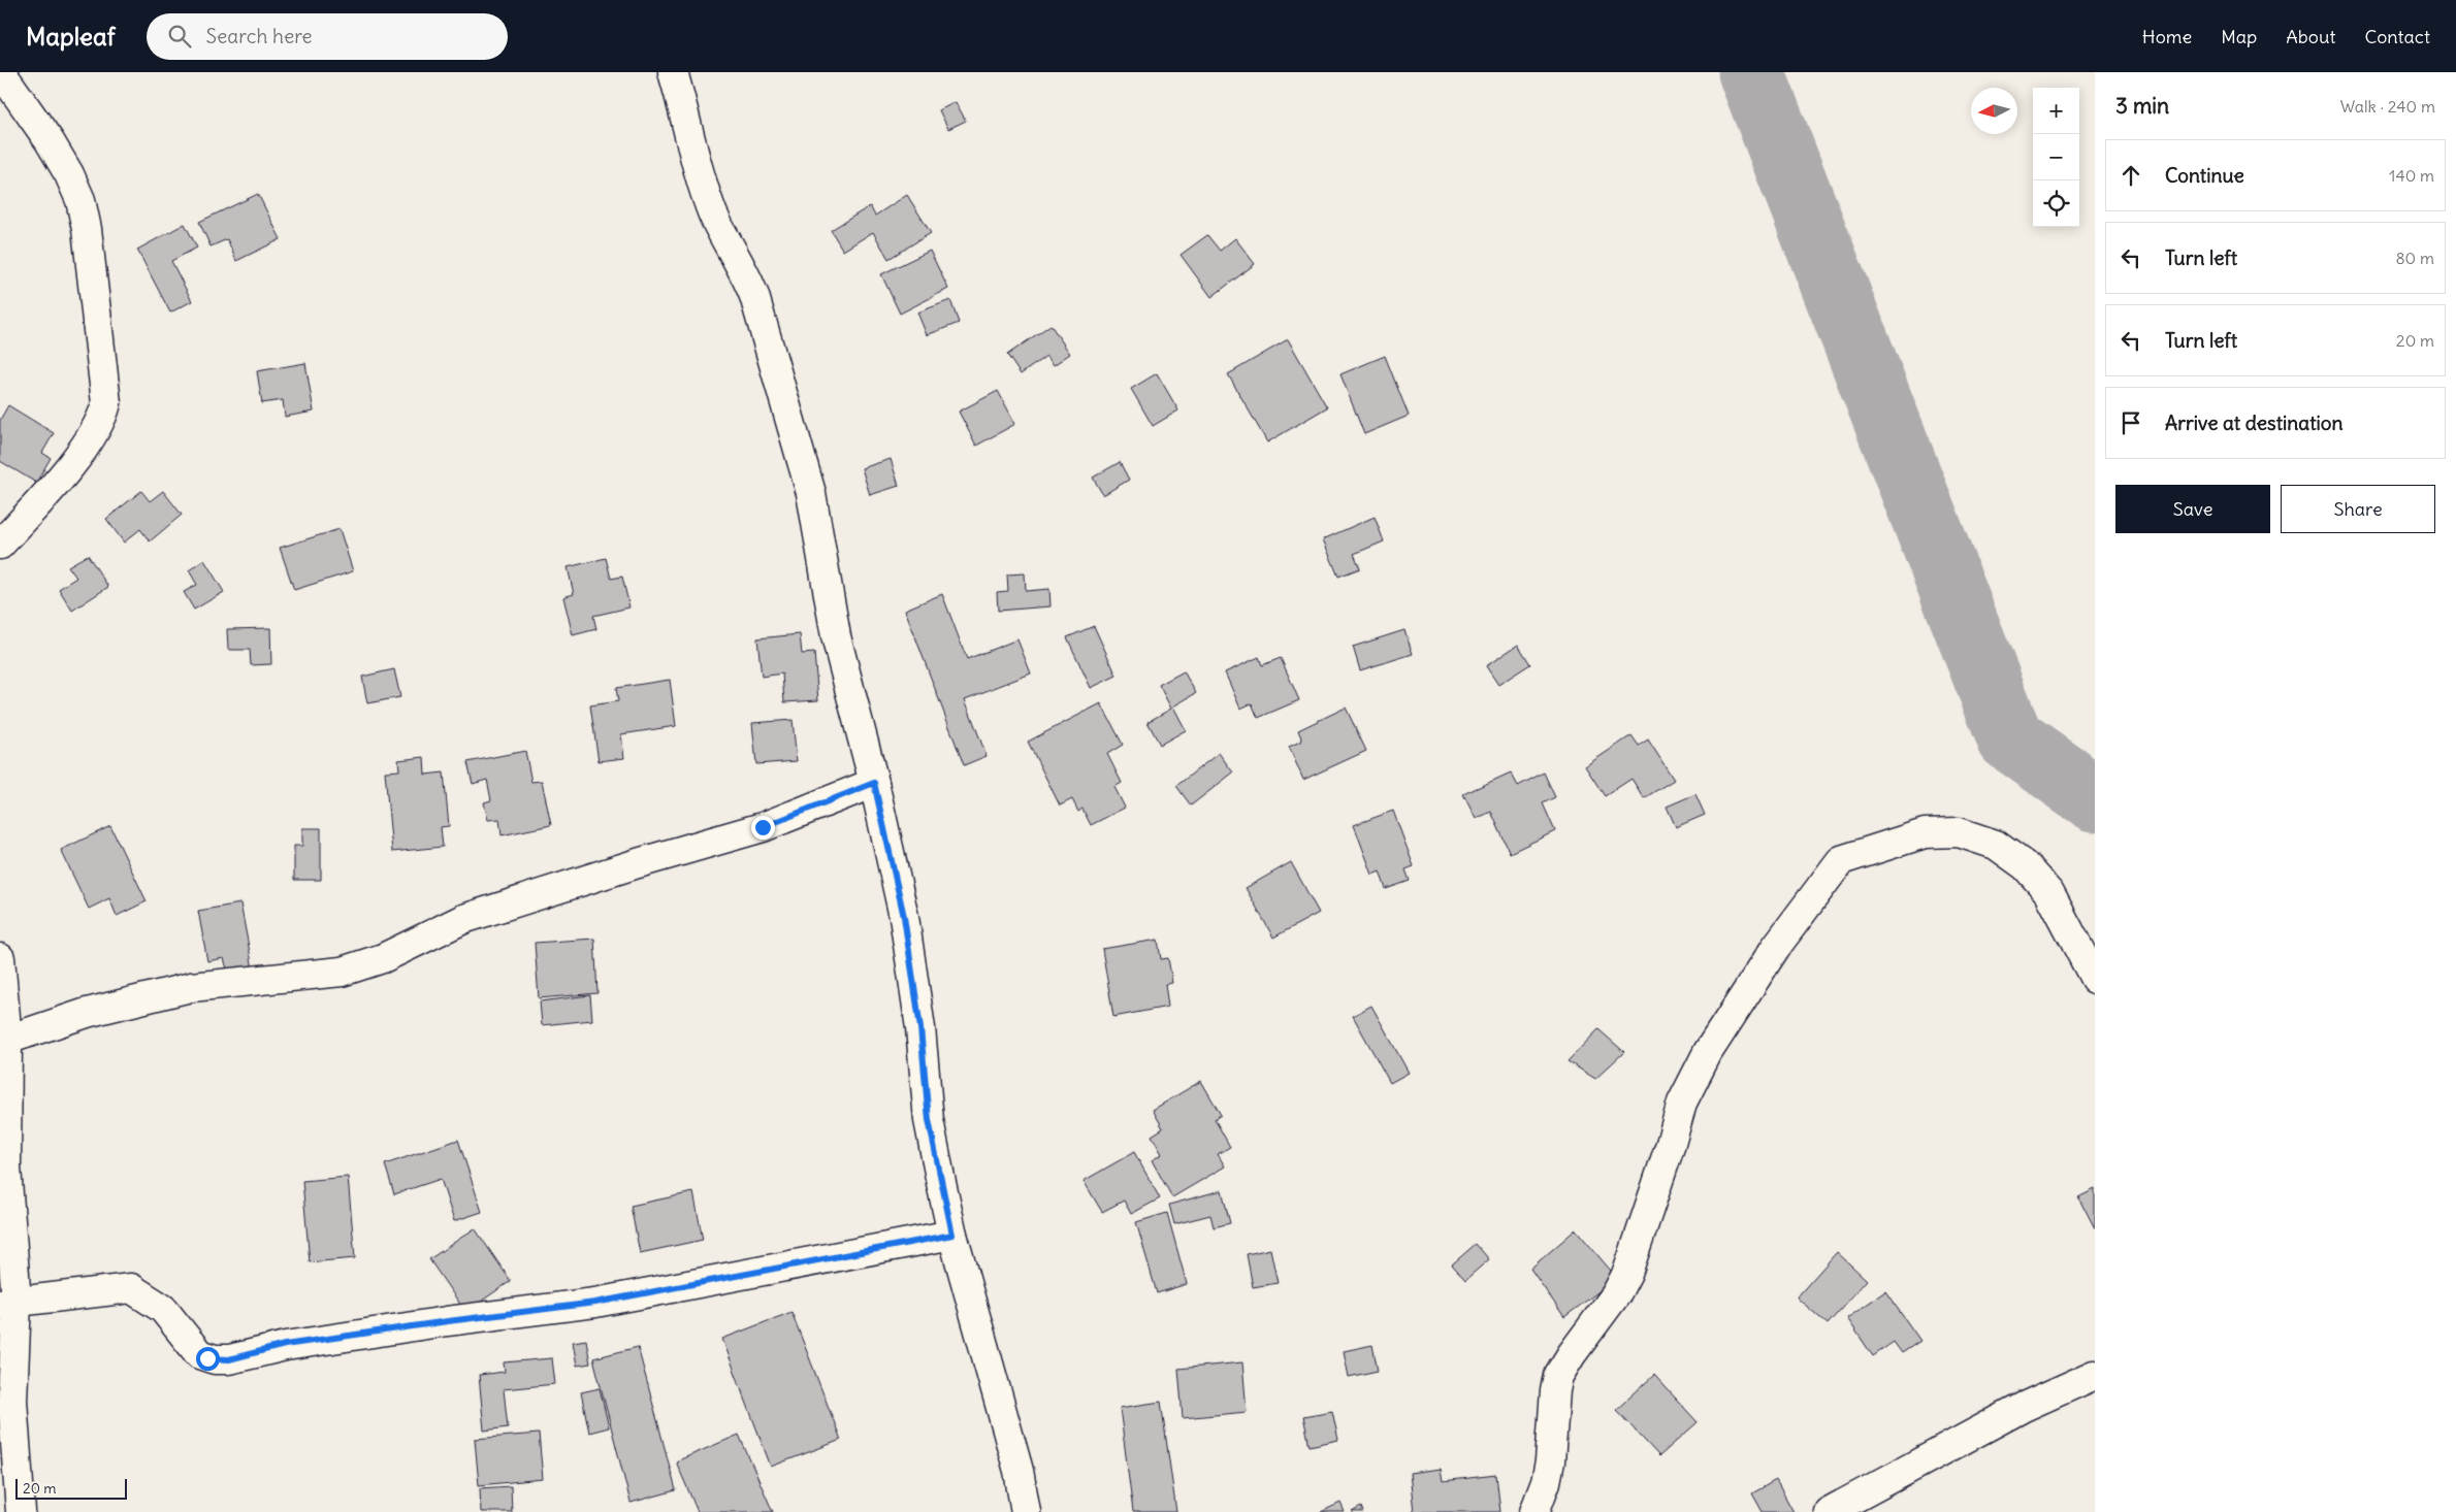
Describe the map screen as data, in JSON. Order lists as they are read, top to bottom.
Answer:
{
  "scale_bar": "20 m",
  "north": "left",
  "page": {
    "header": "Mapleaf",
    "search": "Search here",
    "nav": [
      "Home",
      "Map",
      "About",
      "Contact"
    ],
    "heading": ["3 min", "Walk · 240 m"],
    "map_buttons": ["+", "−"],
    "list": [
      ["Continue", "140 m"],
      ["Turn left", "80 m"],
      ["Turn left", "20 m"],
      "Arrive at destination"
    ],
    "buttons": ["Save", "Share"],
    "scale": "20 m"
  }
}
